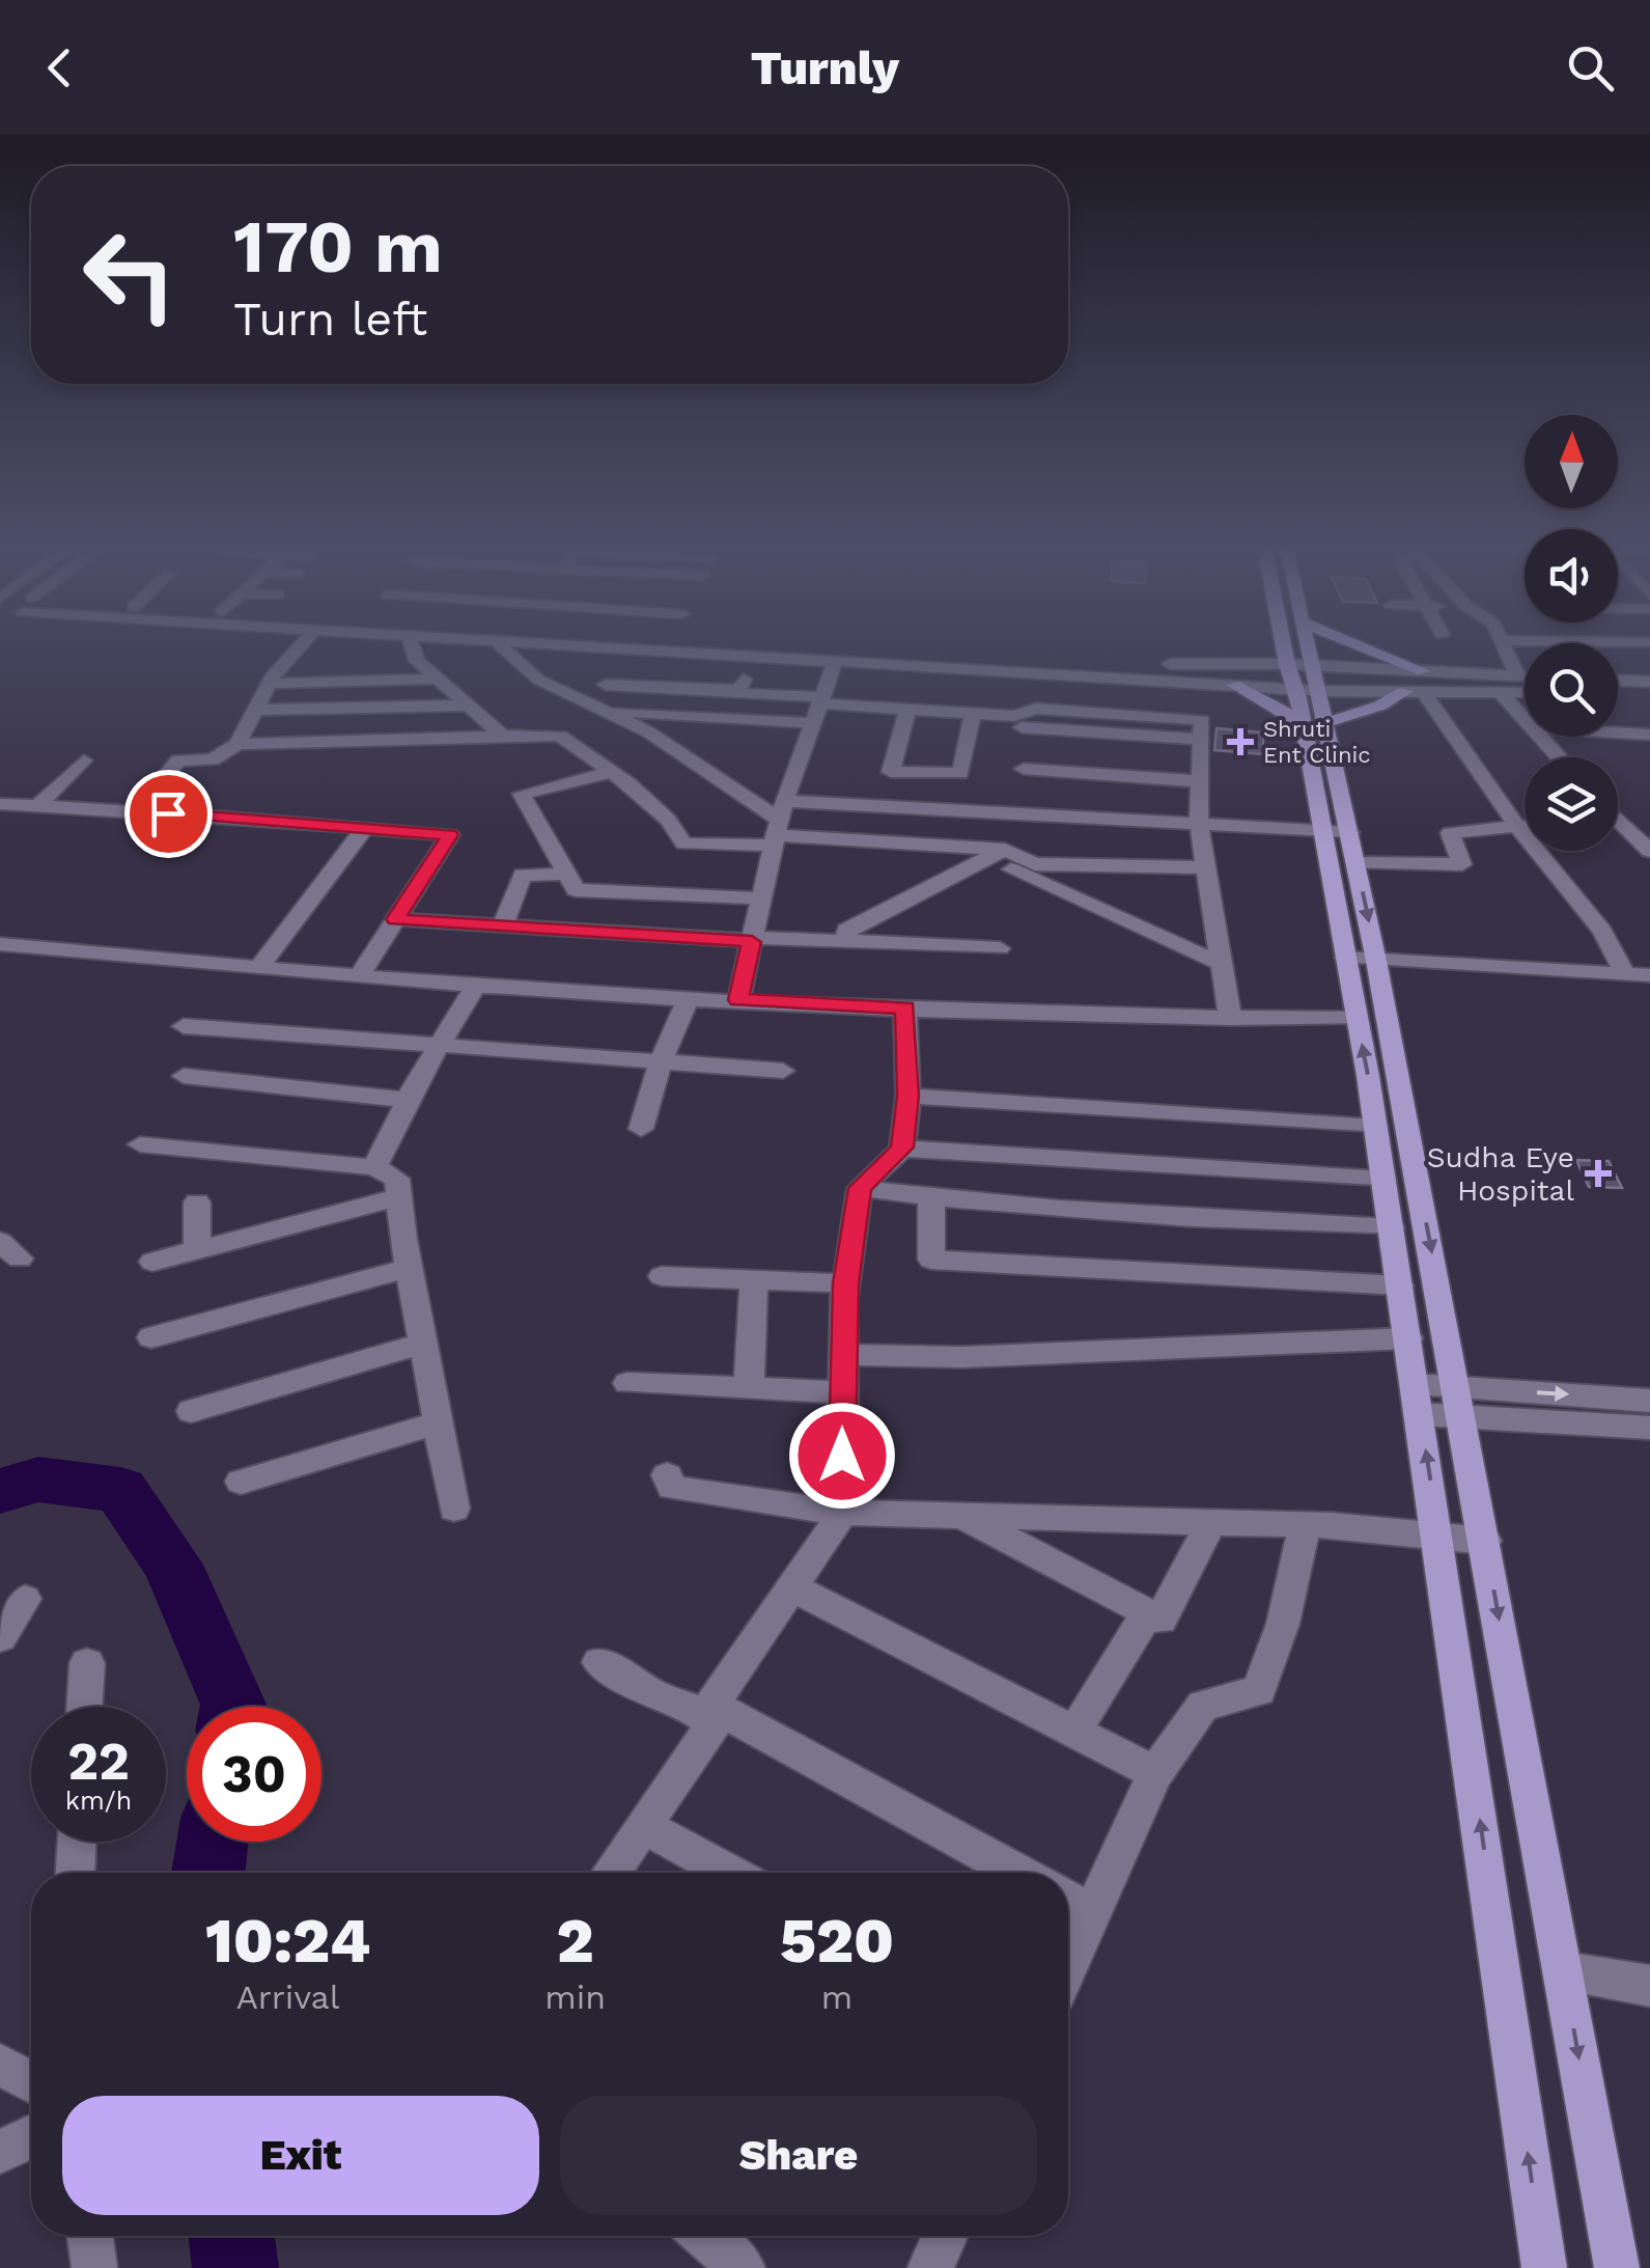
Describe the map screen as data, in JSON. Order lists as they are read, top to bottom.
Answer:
{
  "places": {
    "health": ["Shruti Ent Clinic", "Sudha Eye Hospital"]
  },
  "north": "top",
  "page": {
    "header": "Turnly",
    "turn": ["170 m", "Turn left"],
    "speed": "22 km/h",
    "limit": "30",
    "eta": [
      "10:24",
      "Arrival",
      "2",
      "min",
      "520",
      "m"
    ],
    "buttons": ["Exit", "Share"]
  }
}
